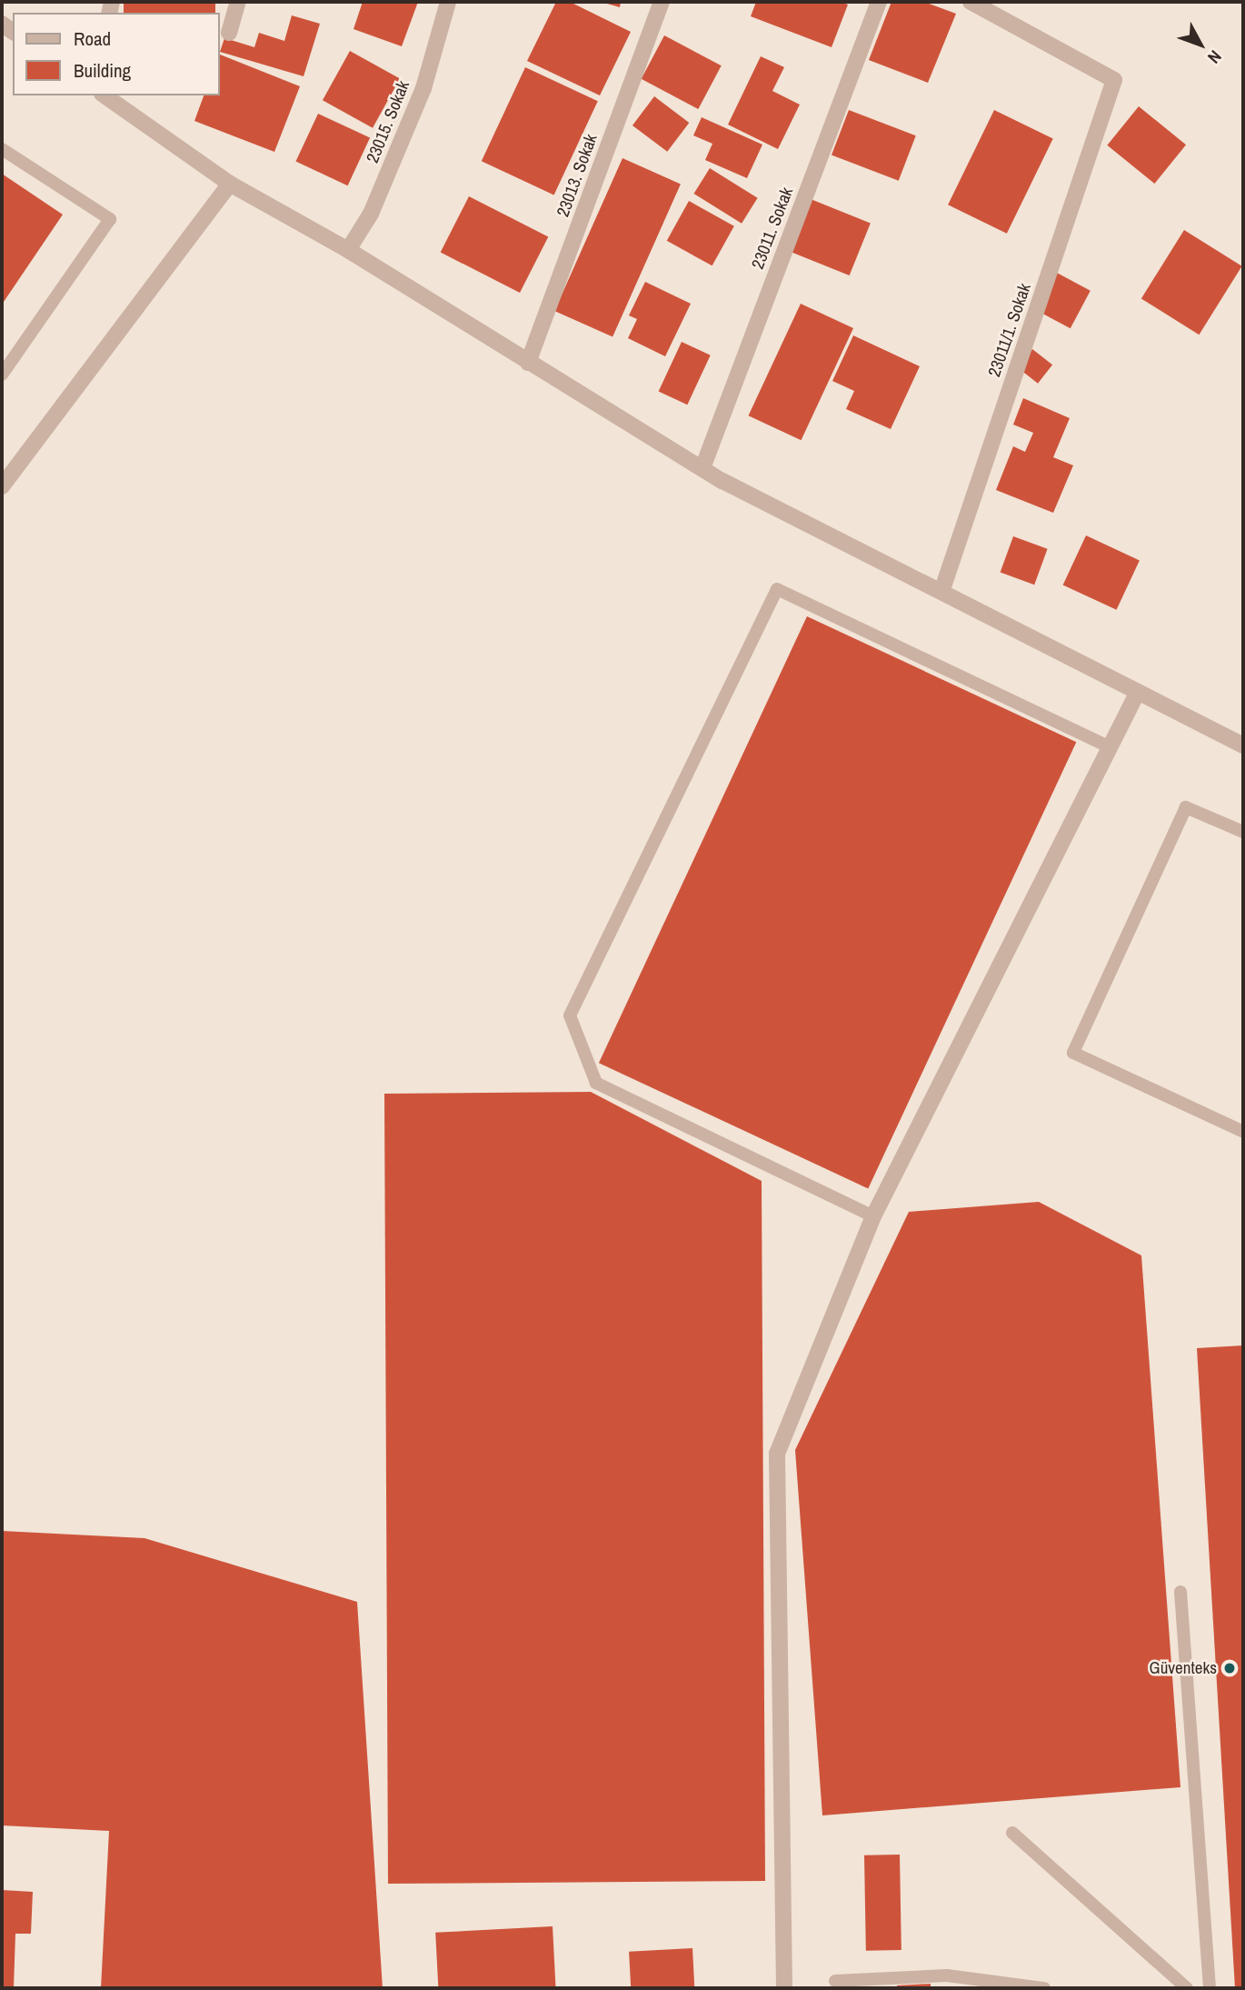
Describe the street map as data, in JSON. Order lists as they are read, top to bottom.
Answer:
{
  "streets": {
    "street": [
      "23015. Sokak",
      "23013. Sokak",
      "23011. Sokak",
      "23011/1. Sokak"
    ]
  },
  "places": ["Güventeks"],
  "legend": ["Road", "Building"],
  "north": "bottom right"
}
